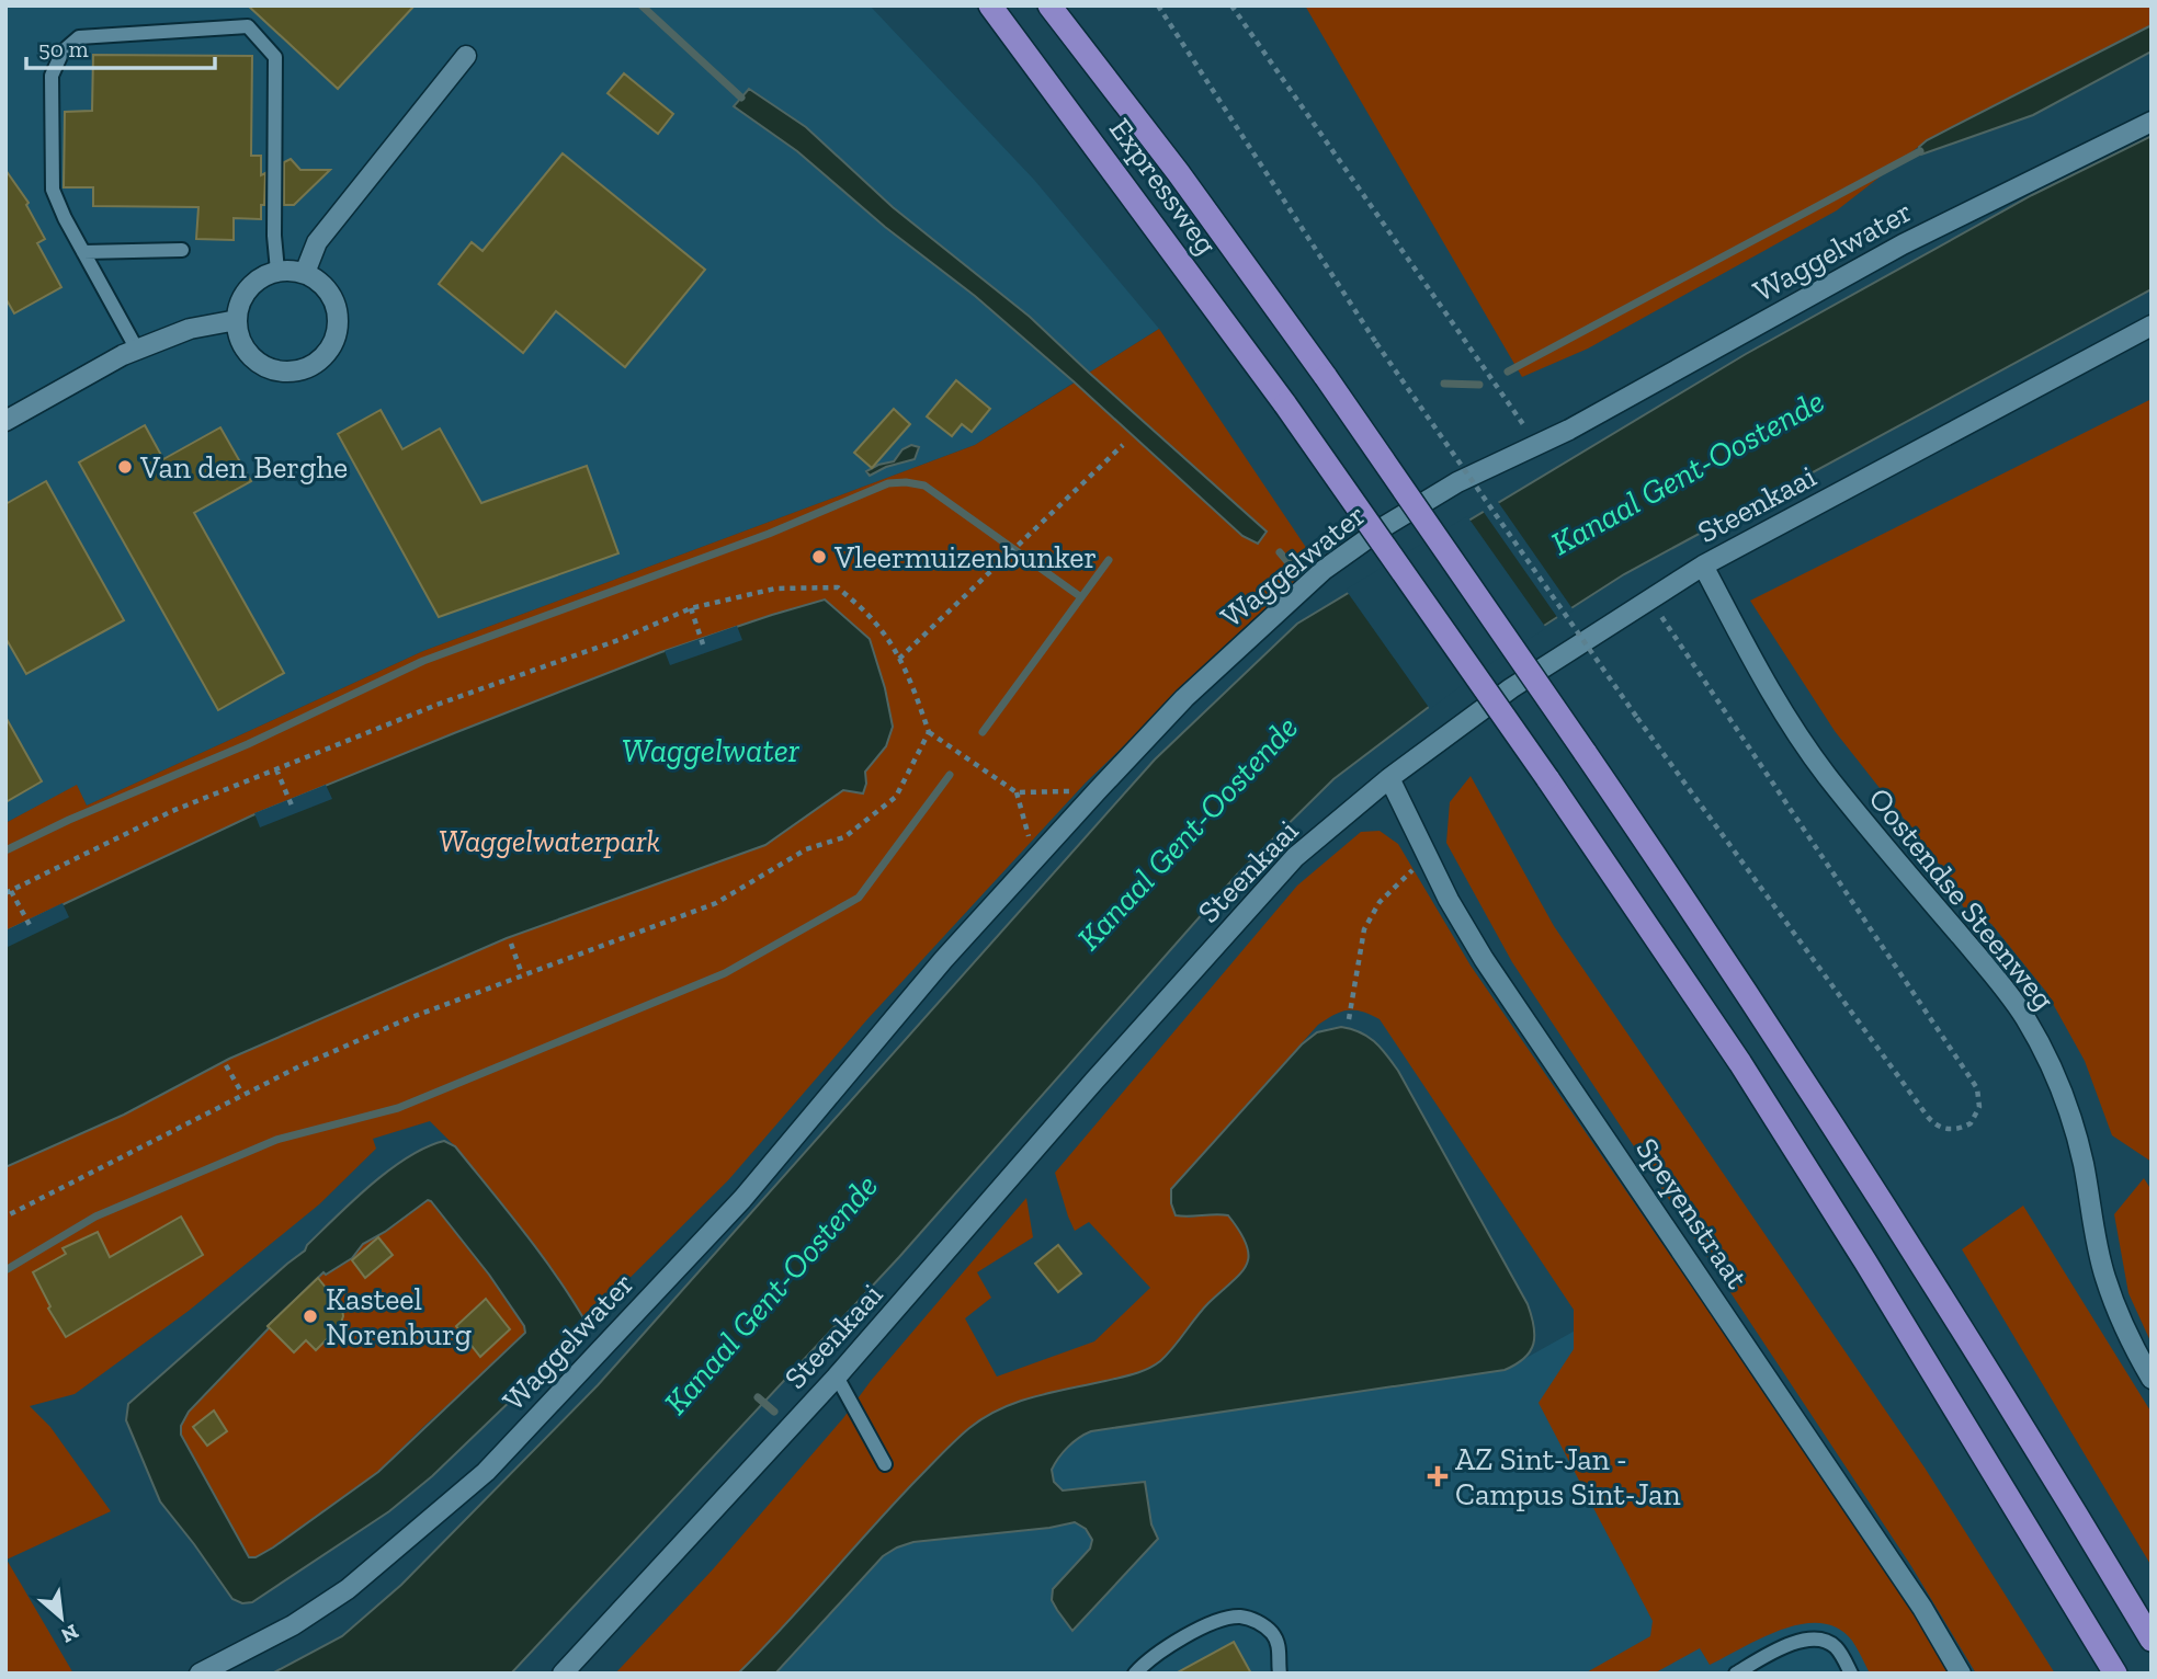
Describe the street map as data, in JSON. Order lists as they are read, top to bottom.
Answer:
{
  "streets": {
    "highway": ["Expressweg"],
    "street": [
      "Waggelwater",
      "Steenkaai",
      "Oostendse Steenweg",
      "Speyenstraat"
    ]
  },
  "crossings": [
    ["Steenkaai", "Oostendse Steenweg"],
    ["Steenkaai", "Speyenstraat"]
  ],
  "water": ["Kanaal Gent-Oostende", "Waggelwater"],
  "parks": ["Waggelwaterpark"],
  "places": {
    "other": ["Van den Berghe", "Vleermuizenbunker", "Kasteel Norenburg"],
    "health": ["AZ Sint-Jan - Campus Sint-Jan"]
  },
  "scale_bar": "50 m",
  "north": "bottom right"
}
